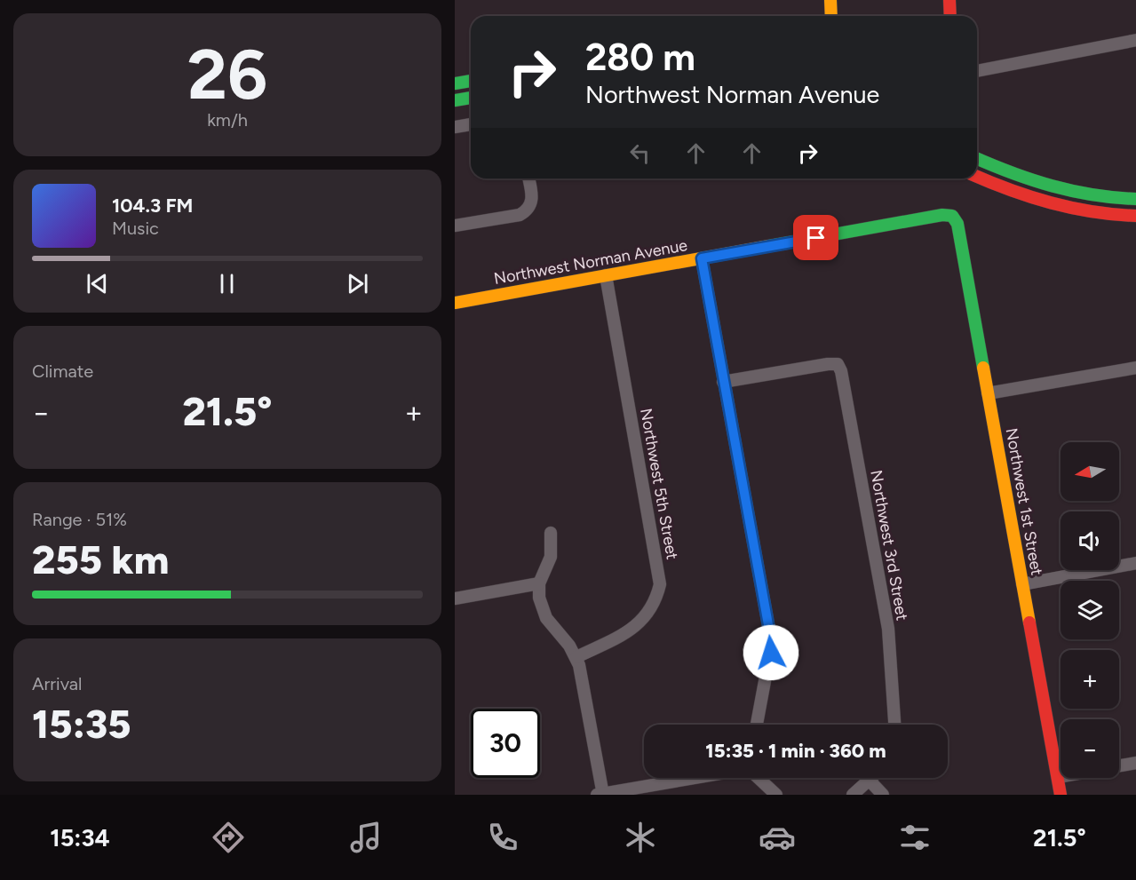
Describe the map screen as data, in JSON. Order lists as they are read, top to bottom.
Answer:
{
  "streets": {
    "street": [
      "Northwest Norman Avenue",
      "Northwest 5th Street",
      "Northwest 1st Street",
      "Northwest 3rd Street"
    ]
  },
  "crossings": [
    ["Northwest Norman Avenue", "Northwest 5th Street"],
    ["Northwest Norman Avenue", "Northwest 1st Street"]
  ],
  "north": "left",
  "page": {
    "tile": [
      ["26", "km/h"],
      "Climate",
      ["Range · 51%", "255 km"],
      ["Arrival", "15:35"]
    ],
    "turn": ["280 m", "Northwest Norman Avenue"],
    "song": ["104.3 FM", "Music"],
    "heat": ["−", "21.5°", "+"],
    "map_buttons": ["+", "−"],
    "limit": "30",
    "trip": "15:35 · 1 min · 360 m",
    "tabs": ["15:34", "21.5°"]
  }
}
